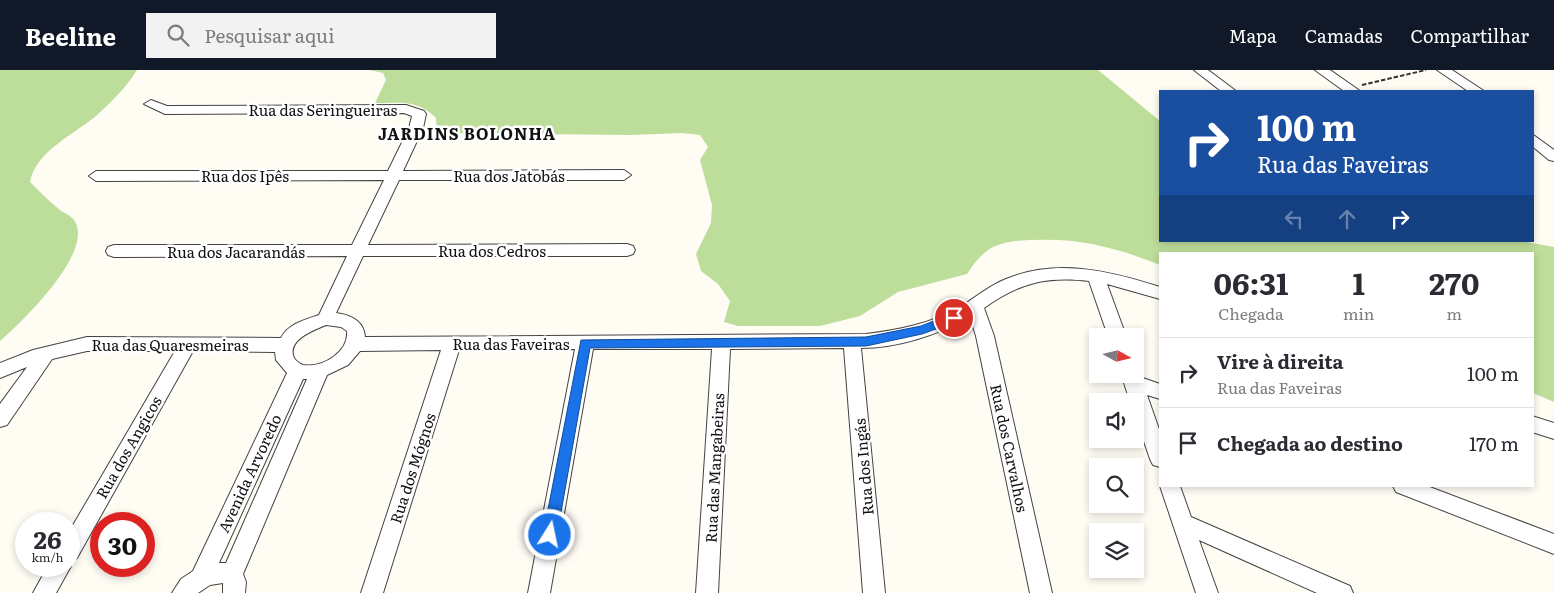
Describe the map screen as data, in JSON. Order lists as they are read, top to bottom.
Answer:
{
  "streets": {
    "street": [
      "Rua das Seringueiras",
      "Rua dos Ipês",
      "Rua dos Jatobás",
      "Rua dos Cedros",
      "Rua dos Jacarandás",
      "Rua das Faveiras",
      "Rua das Quaresmeiras",
      "Rua dos Angicos",
      "Rua dos Carvalhos",
      "Rua dos Ingás",
      "Rua dos Mógnos",
      "Rua das Mangabeiras",
      "Avenida Arvoredo"
    ]
  },
  "crossings": [
    ["Rua das Seringueiras", "Rua dos Ipês"],
    ["Rua das Seringueiras", "Rua dos Jatobás"],
    ["Rua das Seringueiras", "Rua dos Cedros"],
    ["Rua das Seringueiras", "Rua dos Jacarandás"],
    ["Rua das Seringueiras", "Rua das Faveiras"],
    ["Rua das Seringueiras", "Rua das Quaresmeiras"],
    ["Rua das Seringueiras", "Avenida Arvoredo"],
    ["Rua dos Ipês", "Rua dos Jatobás"],
    ["Rua dos Cedros", "Rua dos Jacarandás"],
    ["Rua das Faveiras", "Rua das Quaresmeiras"],
    ["Rua das Faveiras", "Rua dos Carvalhos"],
    ["Rua das Faveiras", "Rua dos Ingás"],
    ["Rua das Faveiras", "Rua dos Mógnos"],
    ["Rua das Faveiras", "Rua das Mangabeiras"],
    ["Rua das Faveiras", "Avenida Arvoredo"],
    ["Rua das Quaresmeiras", "Rua dos Angicos"],
    ["Rua das Quaresmeiras", "Avenida Arvoredo"]
  ],
  "districts": ["JARDINS BOLONHA"],
  "north": "right",
  "page": {
    "header": "Beeline",
    "search": "Pesquisar aqui",
    "nav": ["Mapa", "Camadas", "Compartilhar"],
    "turn": ["100 m", "Rua das Faveiras"],
    "eta": [
      "06:31",
      "Chegada",
      "1",
      "min",
      "270",
      "m"
    ],
    "list": [
      {
        "name": "Vire à direita",
        "note": "Rua das Faveiras",
        "value": "100 m"
      },
      {
        "name": "Chegada ao destino",
        "value": "170 m"
      }
    ],
    "speed": "26 km/h",
    "limit": "30"
  }
}
